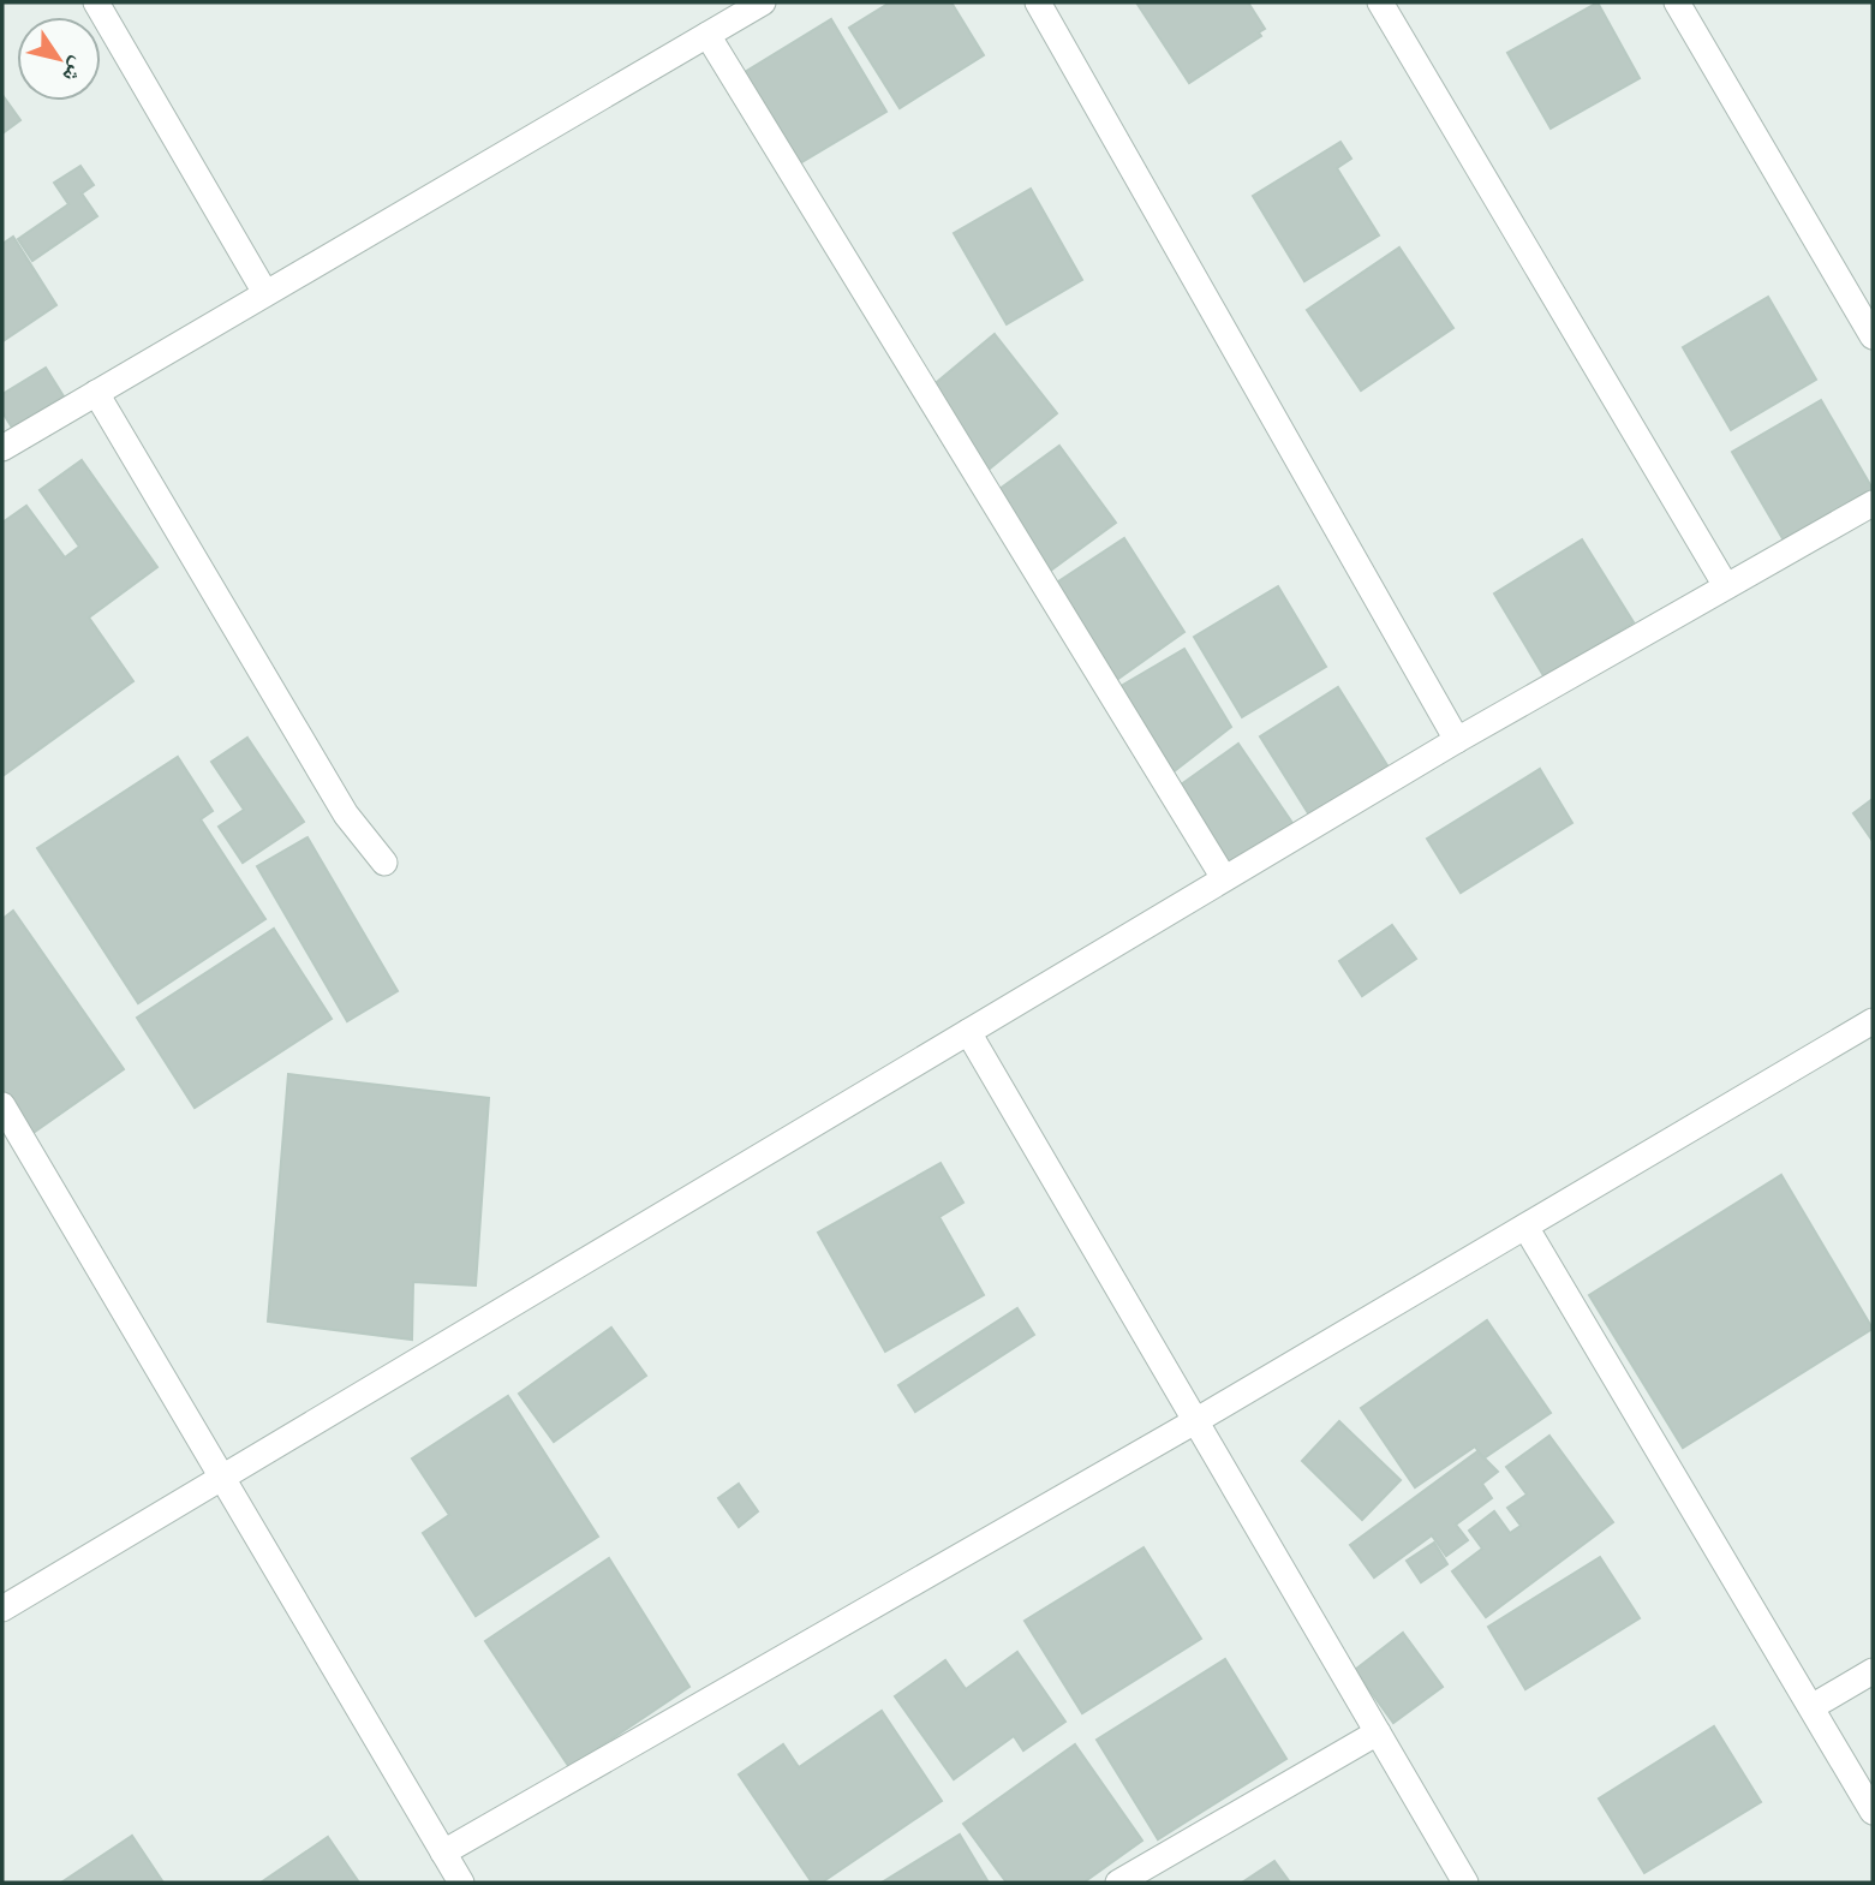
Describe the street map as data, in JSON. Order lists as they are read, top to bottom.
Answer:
{
  "north": "bottom right"
}
